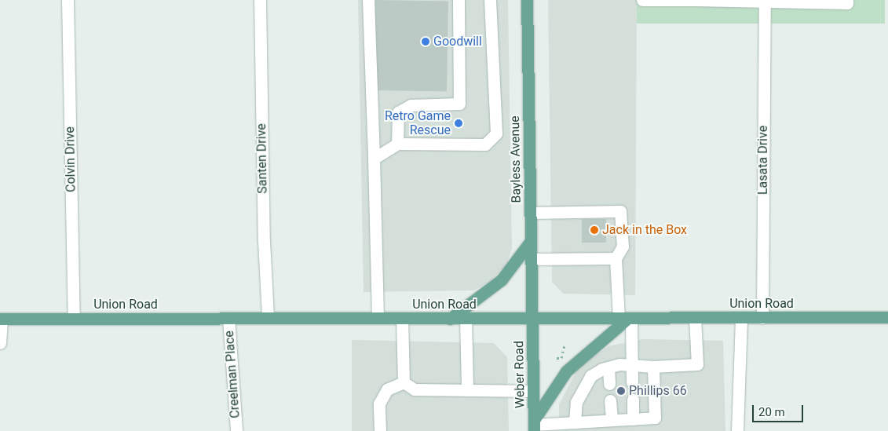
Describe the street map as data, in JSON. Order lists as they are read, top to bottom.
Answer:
{
  "streets": {
    "main road": ["Bayless Avenue", "Union Road", "Weber Road"],
    "street": [
      "Santen Drive",
      "Colvin Drive",
      "Lasata Drive",
      "Creelman Place"
    ]
  },
  "crossings": [
    ["Santen Drive", "Union Road"],
    ["Colvin Drive", "Union Road"],
    ["Bayless Avenue", "Union Road"],
    ["Bayless Avenue", "Weber Road"],
    ["Lasata Drive", "Union Road"],
    ["Union Road", "Creelman Place"],
    ["Union Road", "Weber Road"]
  ],
  "places": [
    "Goodwill",
    "Retro Game Rescue",
    "Jack in the Box",
    "Phillips 66"
  ],
  "scale_bar": "20 m"
}
